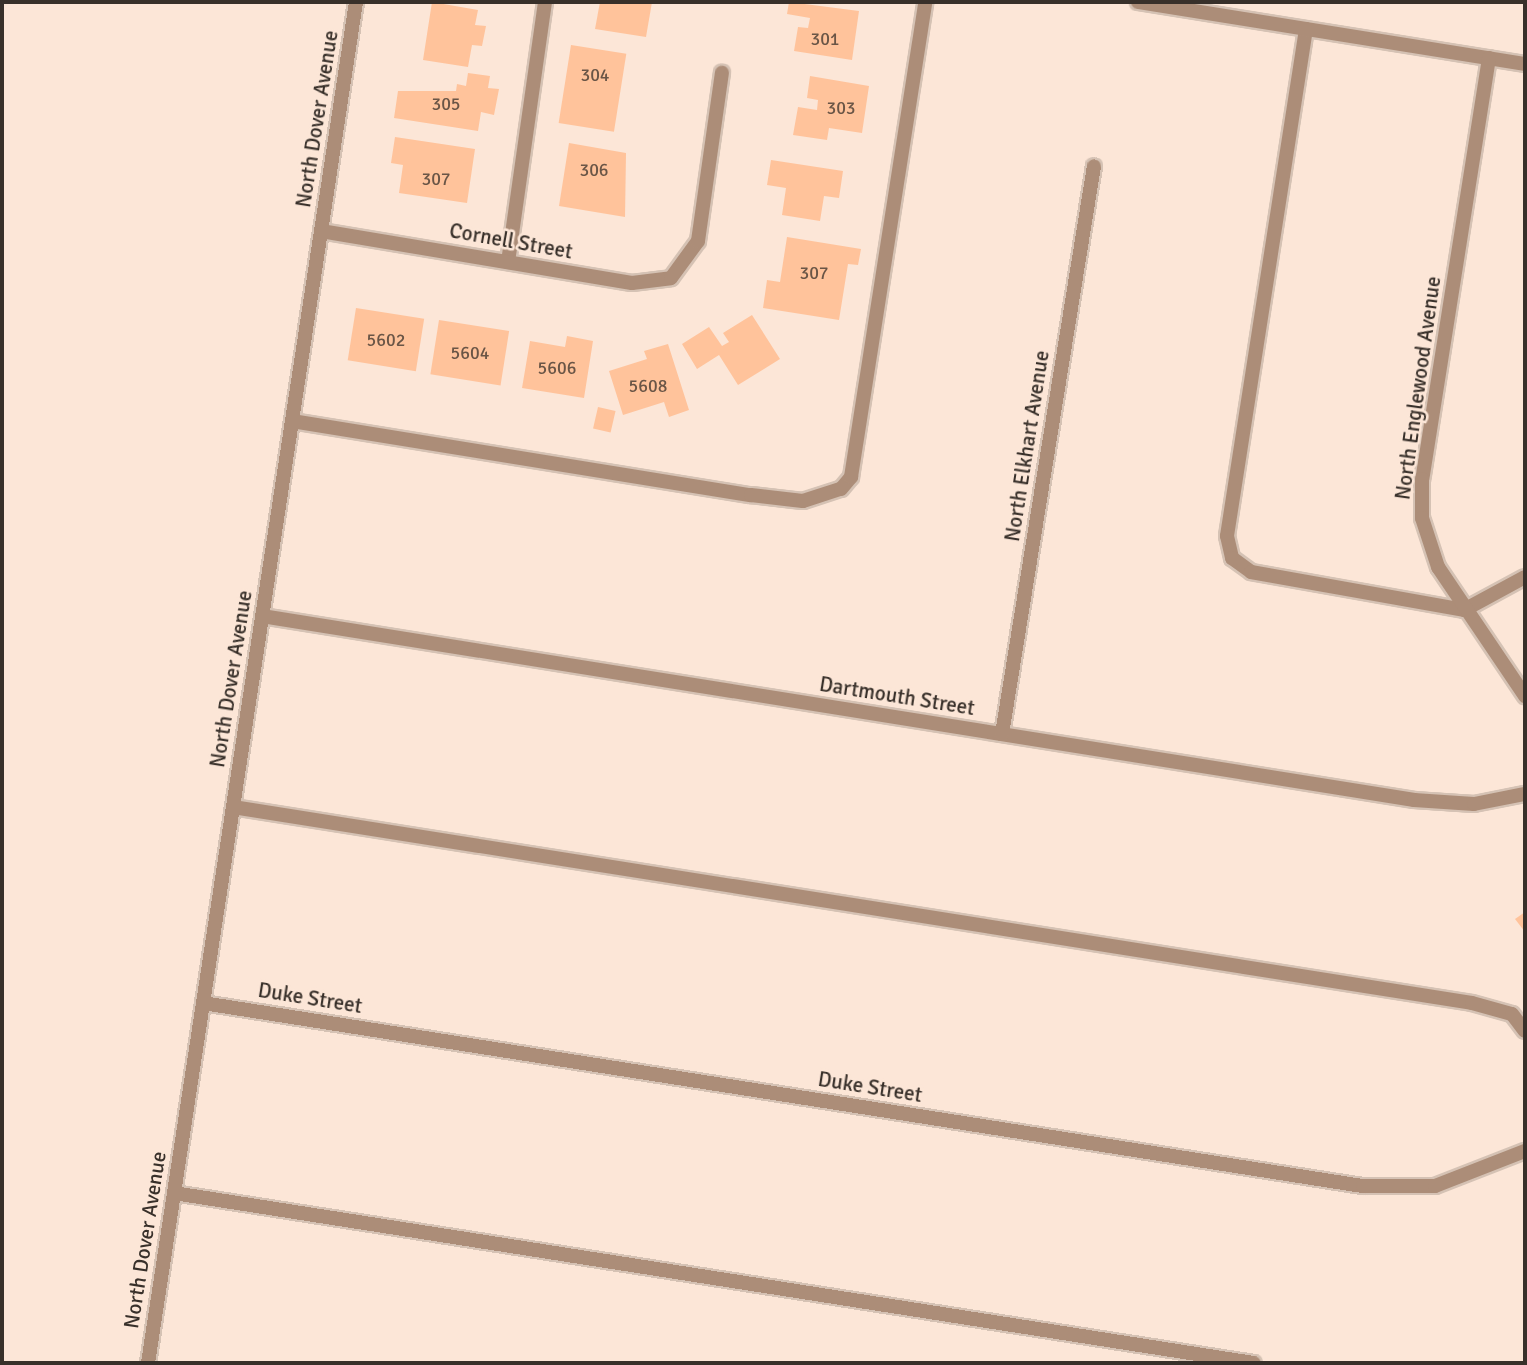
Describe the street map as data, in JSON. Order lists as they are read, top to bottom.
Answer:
{
  "streets": {
    "street": [
      "North Dover Avenue",
      "Cornell Street",
      "North Englewood Avenue",
      "North Elkhart Avenue",
      "Dartmouth Street",
      "Duke Street"
    ]
  },
  "crossings": [
    ["North Dover Avenue", "Cornell Street"],
    ["North Dover Avenue", "Dartmouth Street"],
    ["North Dover Avenue", "Duke Street"],
    ["North Elkhart Avenue", "Dartmouth Street"]
  ],
  "house_numbers": [
    "301",
    "304",
    "305",
    "303",
    "306",
    "307",
    "307",
    "5602",
    "5604",
    "5606",
    "5608"
  ]
}
